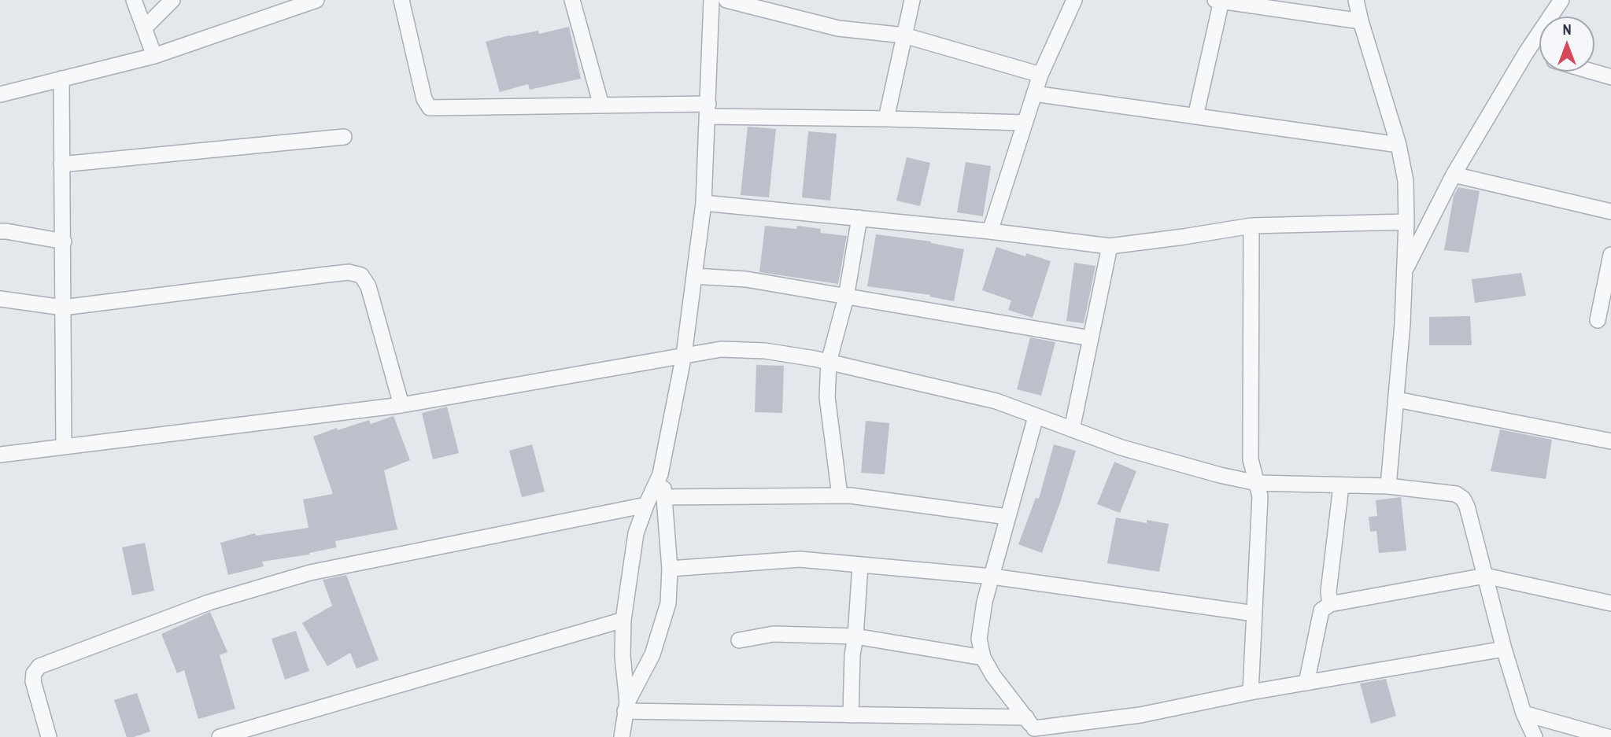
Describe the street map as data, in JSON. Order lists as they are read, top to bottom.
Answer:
{
  "north": "top"
}
